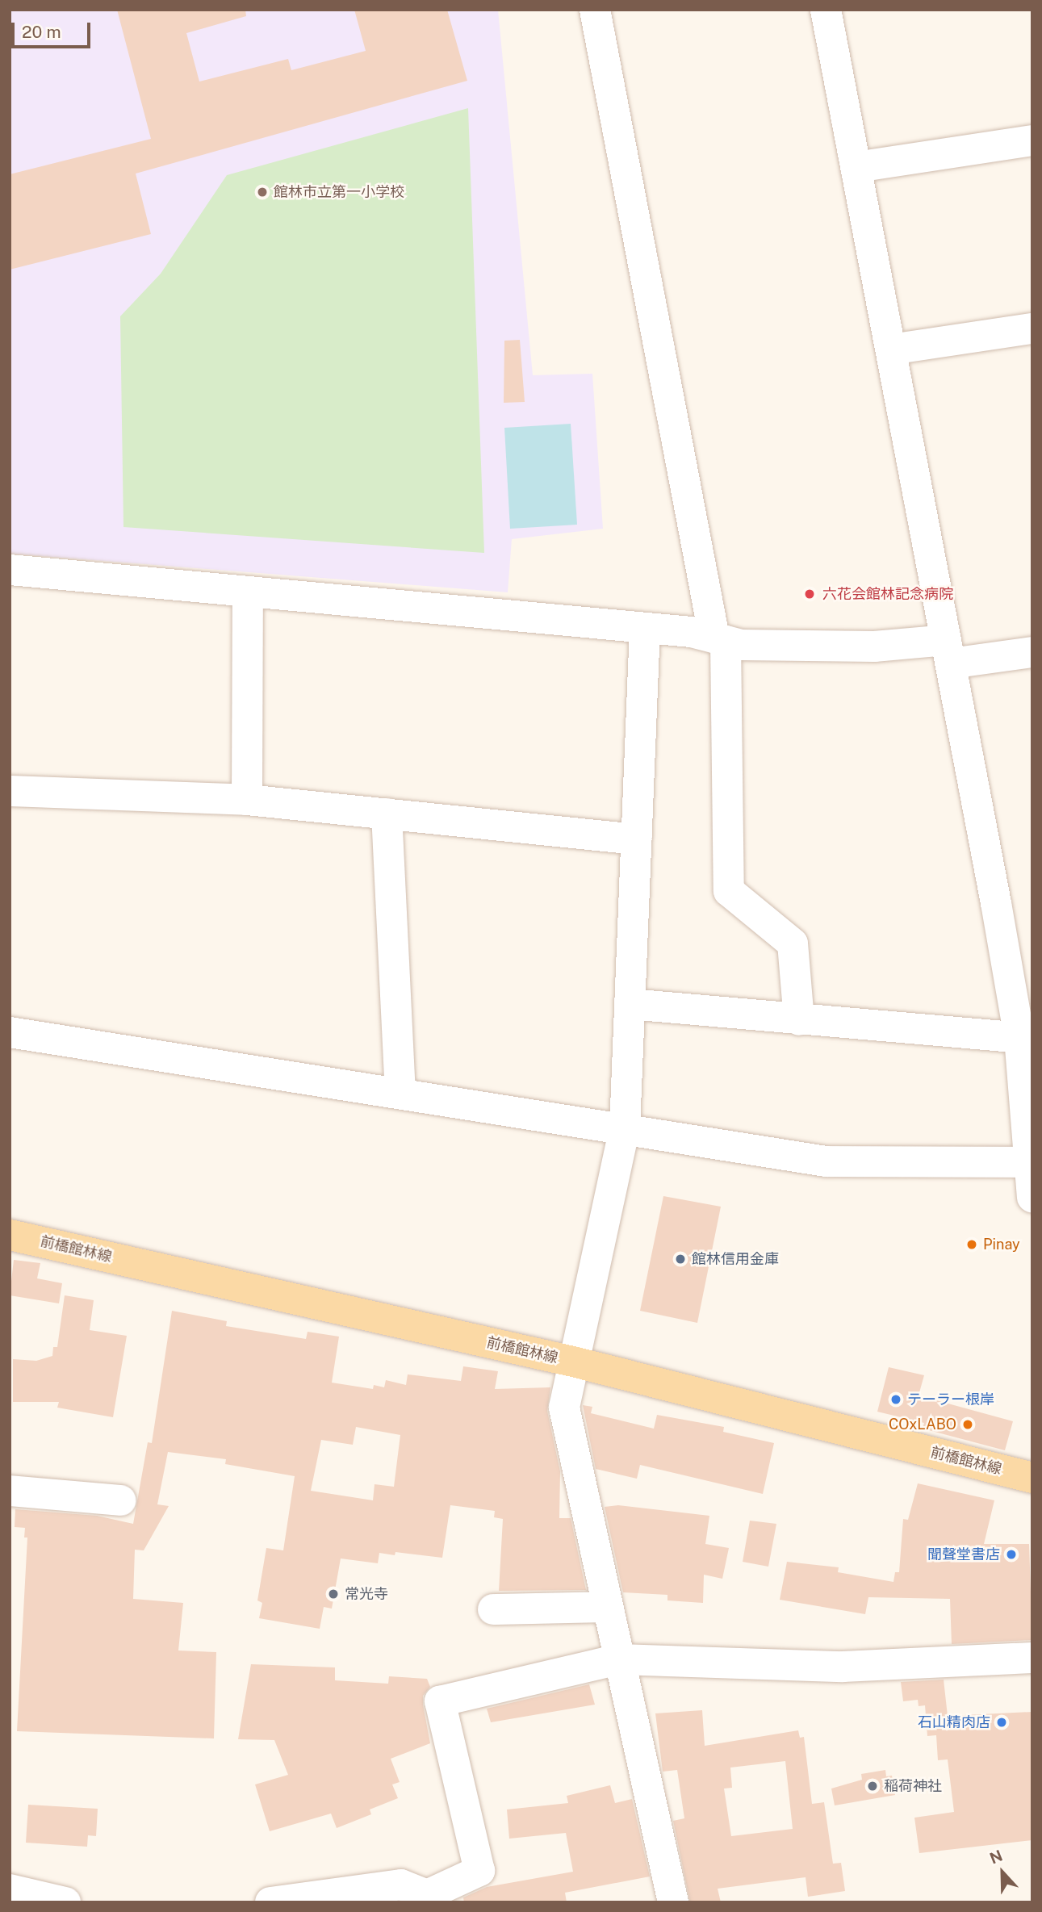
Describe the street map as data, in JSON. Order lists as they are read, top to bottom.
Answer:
{
  "streets": {
    "main road": ["前橋館林線"]
  },
  "places": [
    "館林市立第一小学校",
    "六花会館林記念病院",
    "Pinay",
    "館林信用金庫",
    "テーラー根岸",
    "COxLABO",
    "聞聲堂書店",
    "常光寺",
    "石山精肉店",
    "稲荷神社"
  ],
  "scale_bar": "20 m",
  "north": "top"
}
